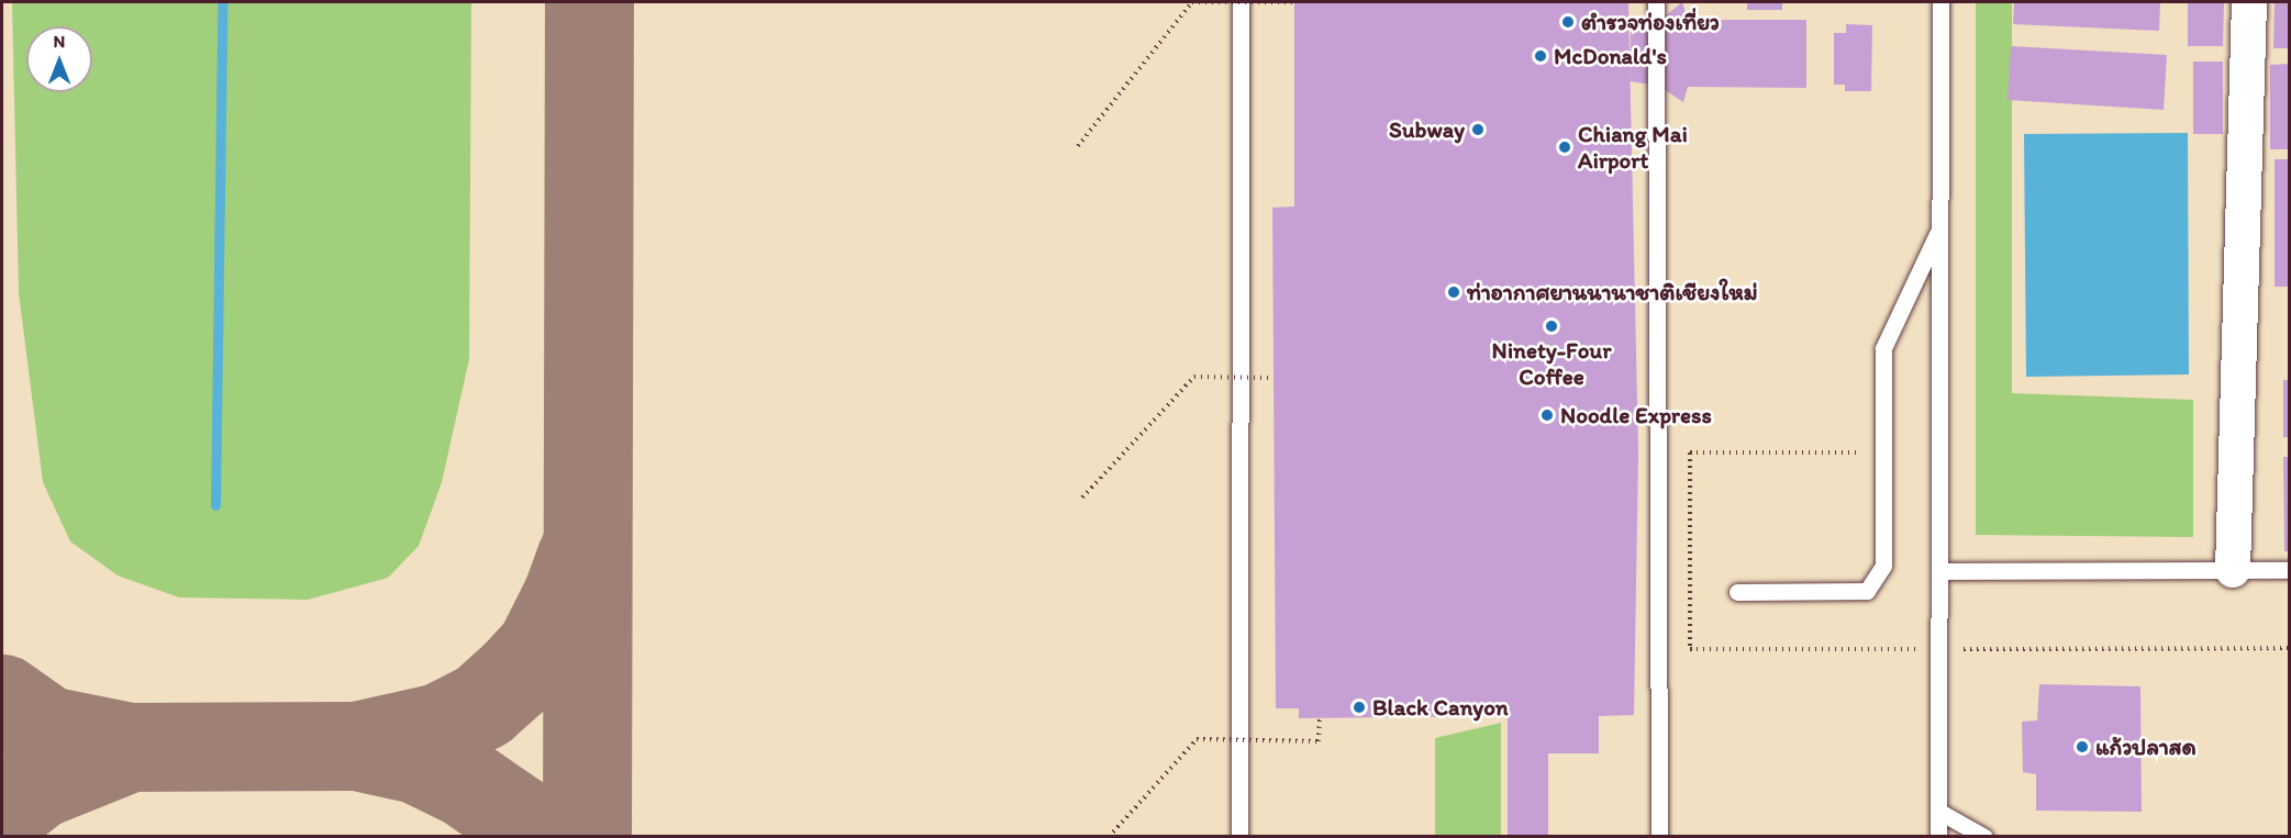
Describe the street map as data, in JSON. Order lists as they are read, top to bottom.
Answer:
{
  "places": [
    "ตำรวจท่องเที่ยว",
    "McDonald's",
    "Subway",
    "Chiang Mai Airport",
    "ท่าอากาศยานนานาชาติเชียงใหม่",
    "Ninety-Four Coffee",
    "Noodle Express",
    "Black Canyon",
    "แก้วปลาสด"
  ],
  "north": "top"
}
